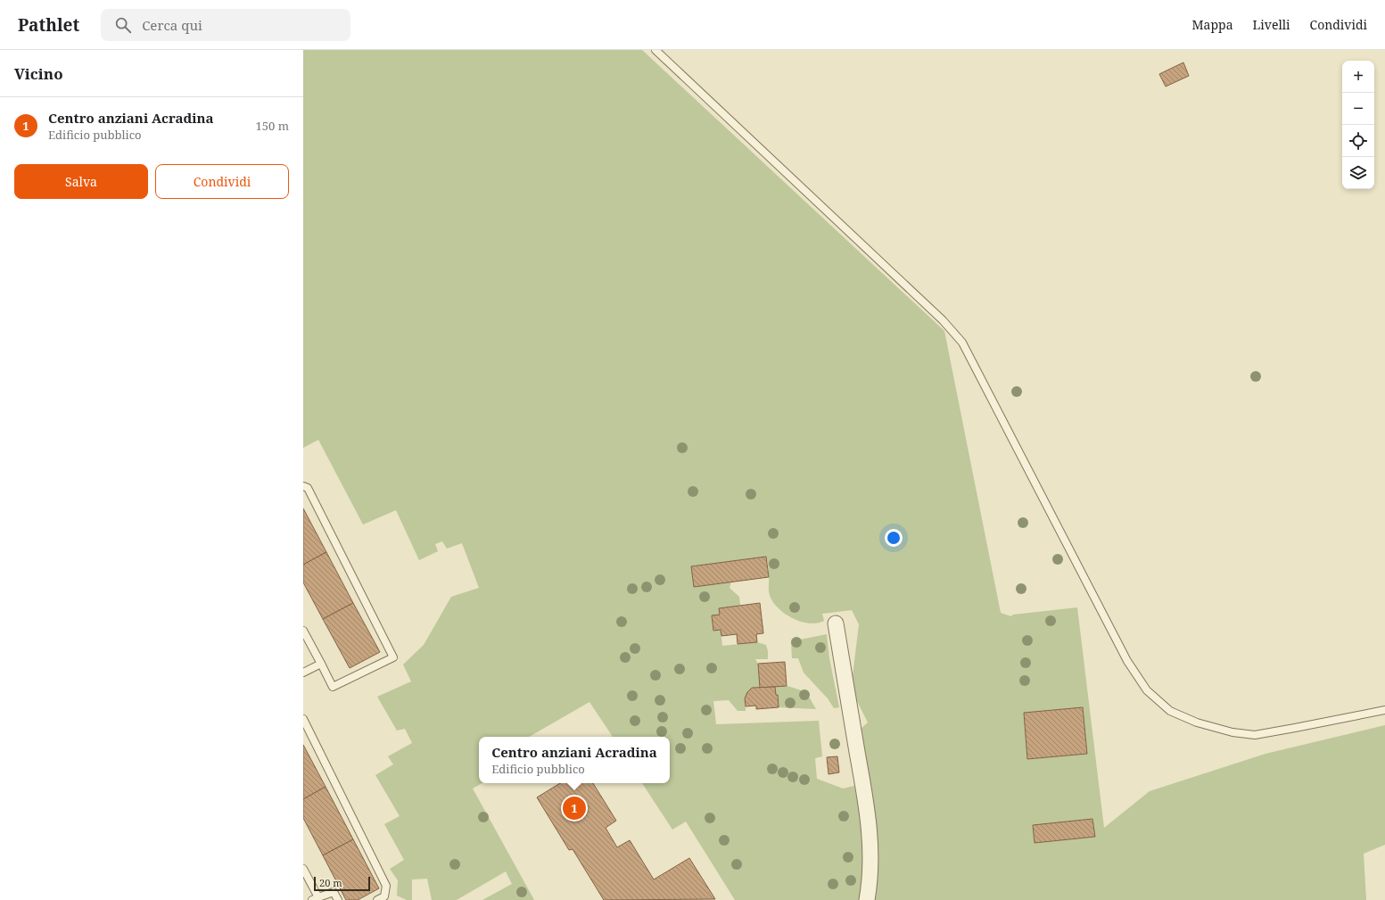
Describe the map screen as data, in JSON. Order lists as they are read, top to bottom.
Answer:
{
  "scale_bar": "20 m",
  "page": {
    "header": "Pathlet",
    "search": "Cerca qui",
    "nav": ["Mappa", "Livelli", "Condividi"],
    "heading": "Vicino",
    "map_buttons": ["+", "−"],
    "list": [
      {
        "mark": "1",
        "name": "Centro anziani Acradina",
        "note": "Edificio pubblico",
        "value": "150 m"
      }
    ],
    "buttons": ["Salva", "Condividi"],
    "popup": ["Centro anziani Acradina", "Edificio pubblico"],
    "pins": "1",
    "scale": "20 m"
  }
}
